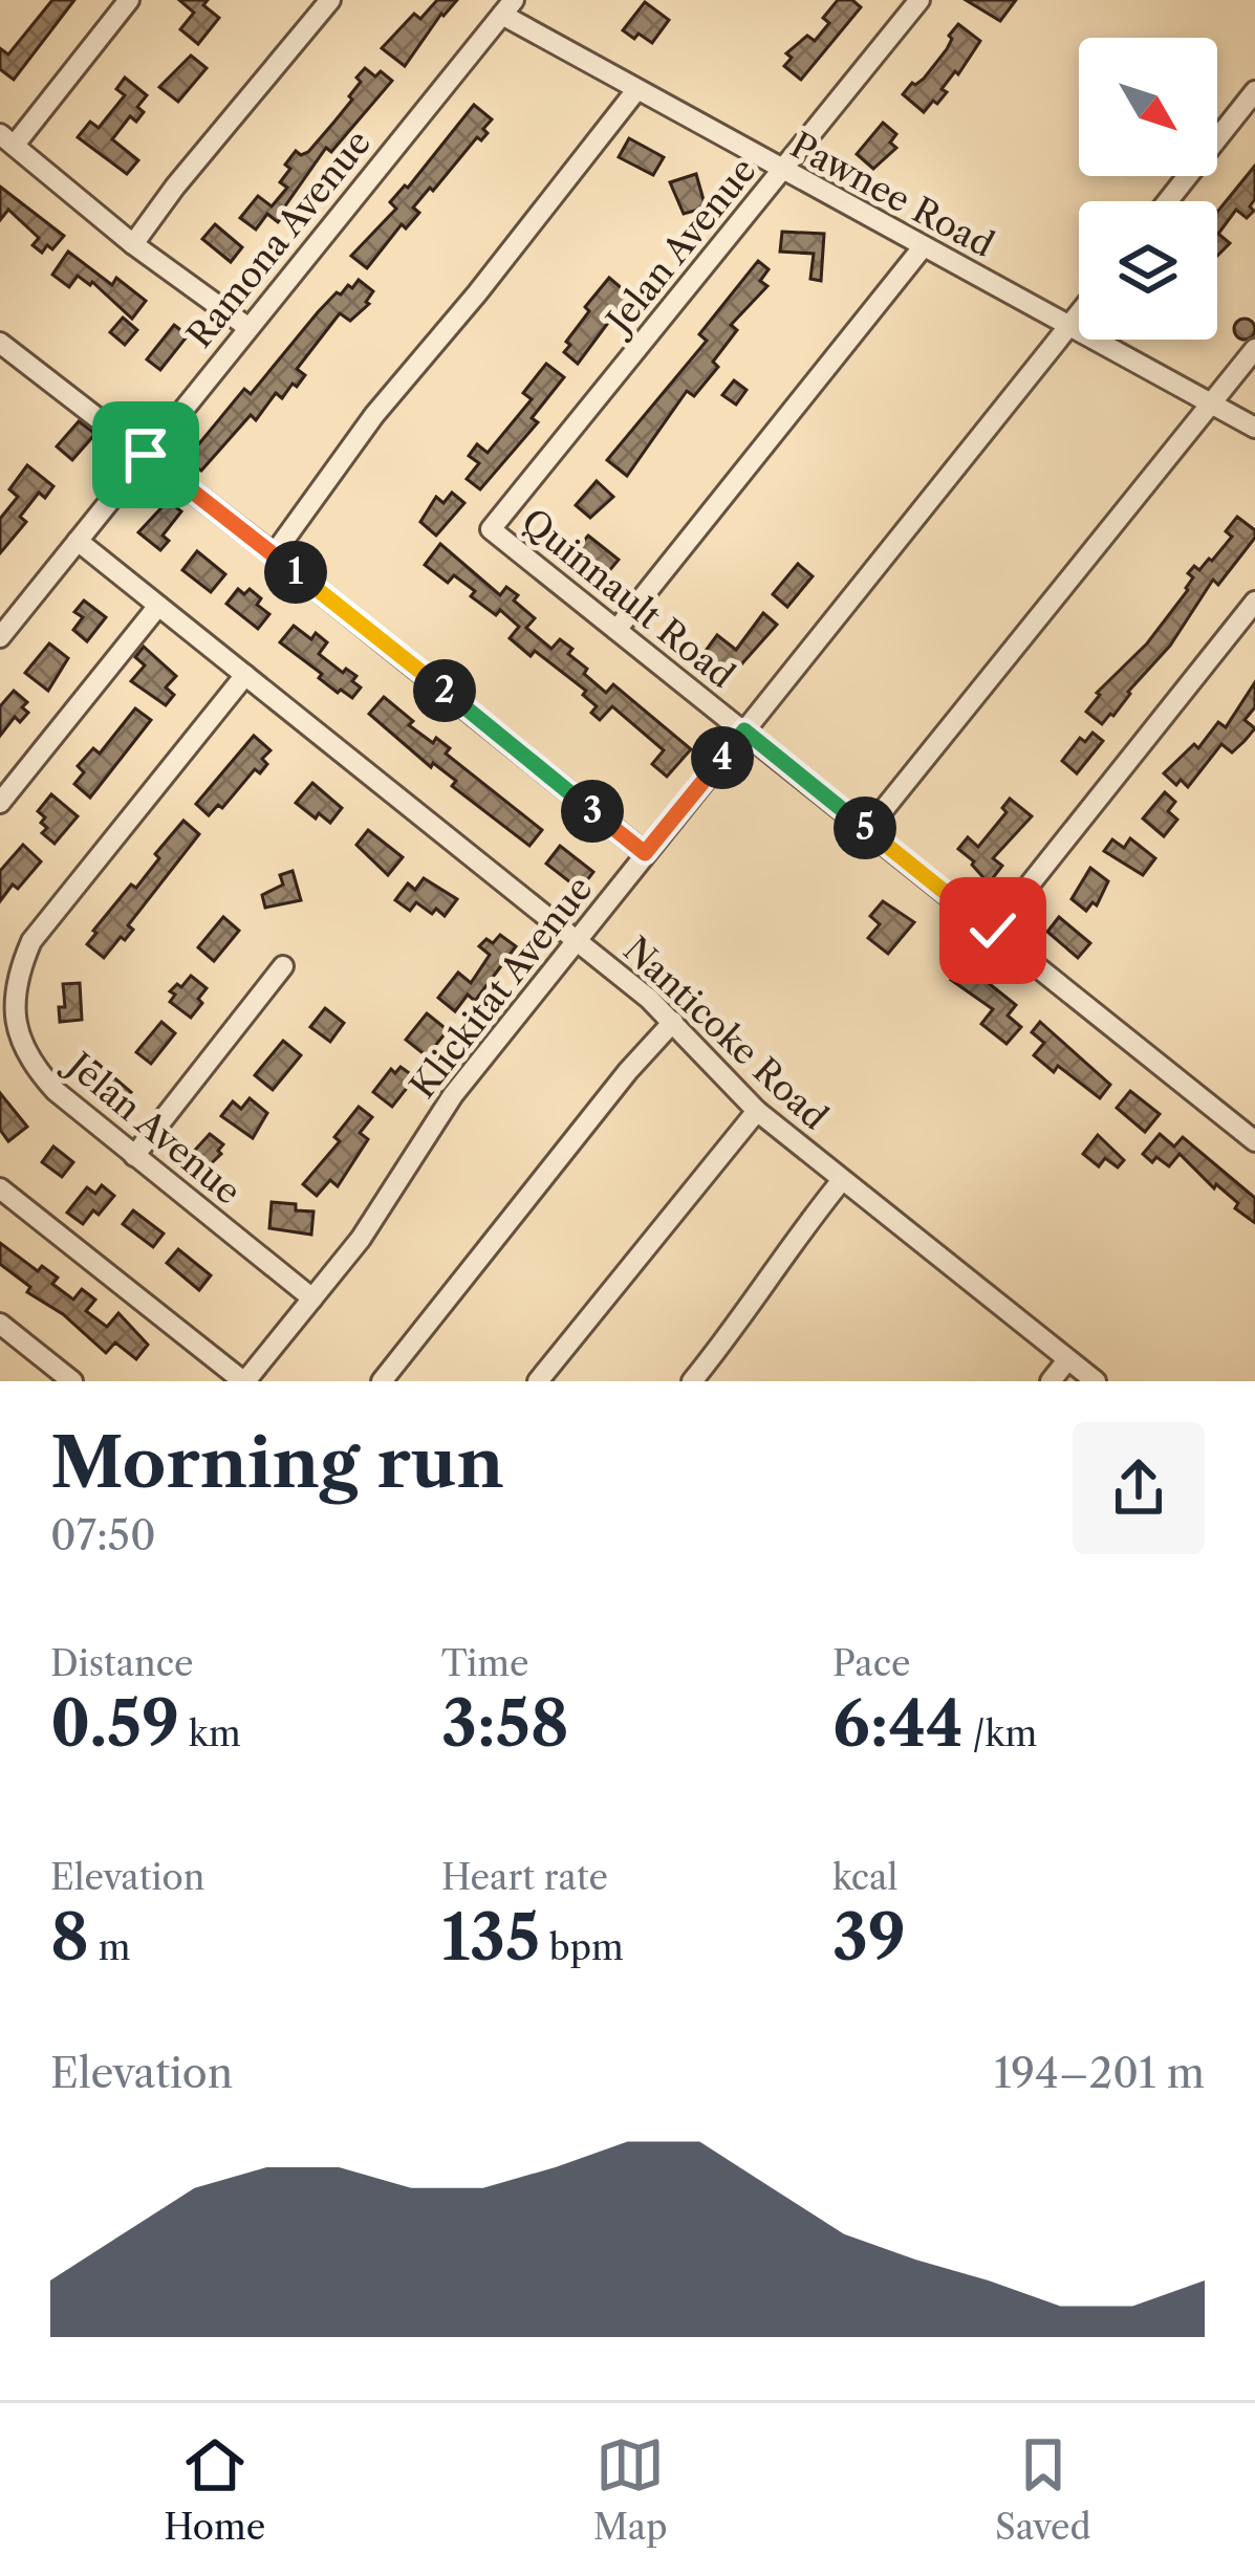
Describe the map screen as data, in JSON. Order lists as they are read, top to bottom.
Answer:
{
  "streets": {
    "street": [
      "Pawnee Road",
      "Ramona Avenue",
      "Jelan Avenue",
      "Quinnault Road",
      "Klickitat Avenue",
      "Nanticoke Road"
    ]
  },
  "crossings": [
    ["Pawnee Road", "Ramona Avenue"],
    ["Pawnee Road", "Jelan Avenue"],
    ["Pawnee Road", "Klickitat Avenue"],
    ["Ramona Avenue", "Nanticoke Road"],
    ["Jelan Avenue", "Quinnault Road"],
    ["Jelan Avenue", "Klickitat Avenue"],
    ["Jelan Avenue", "Nanticoke Road"],
    ["Quinnault Road", "Klickitat Avenue"],
    ["Klickitat Avenue", "Nanticoke Road"]
  ],
  "north": "bottom right",
  "page": {
    "pins": [
      "1",
      "2",
      "4",
      "3",
      "5"
    ],
    "heading": ["Morning run", "07:50"],
    "stats": [
      ["Distance", "0.59 km"],
      ["Time", "3:58"],
      ["Pace", "6:44 /km"],
      ["Elevation", "8 m"],
      ["Heart rate", "135 bpm"],
      ["kcal", "39"]
    ],
    "chart": ["Elevation", "194–201 m"],
    "tabs": ["Home", "Map", "Saved"]
  }
}
